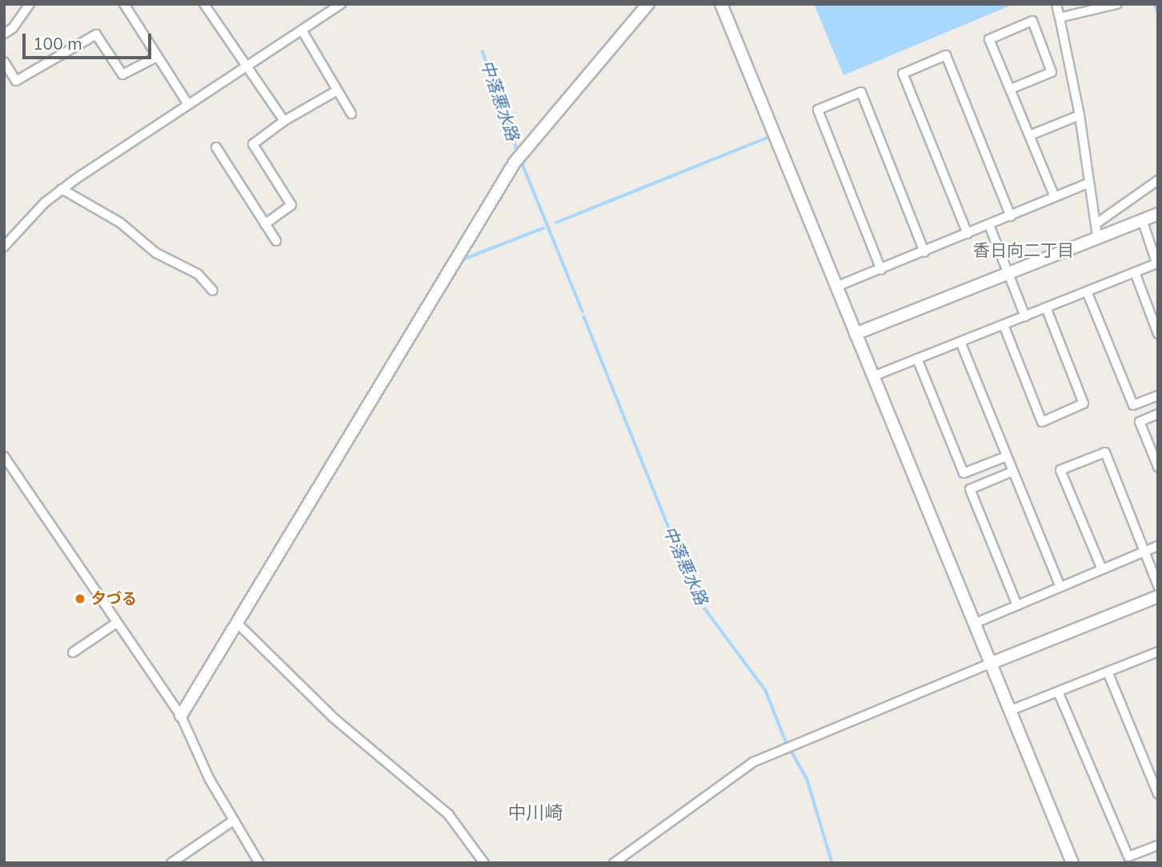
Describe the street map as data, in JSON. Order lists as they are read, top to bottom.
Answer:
{
  "districts": ["香日向二丁目", "中川崎"],
  "water": ["中落悪水路"],
  "places": ["夕づる"],
  "scale_bar": "100 m"
}
